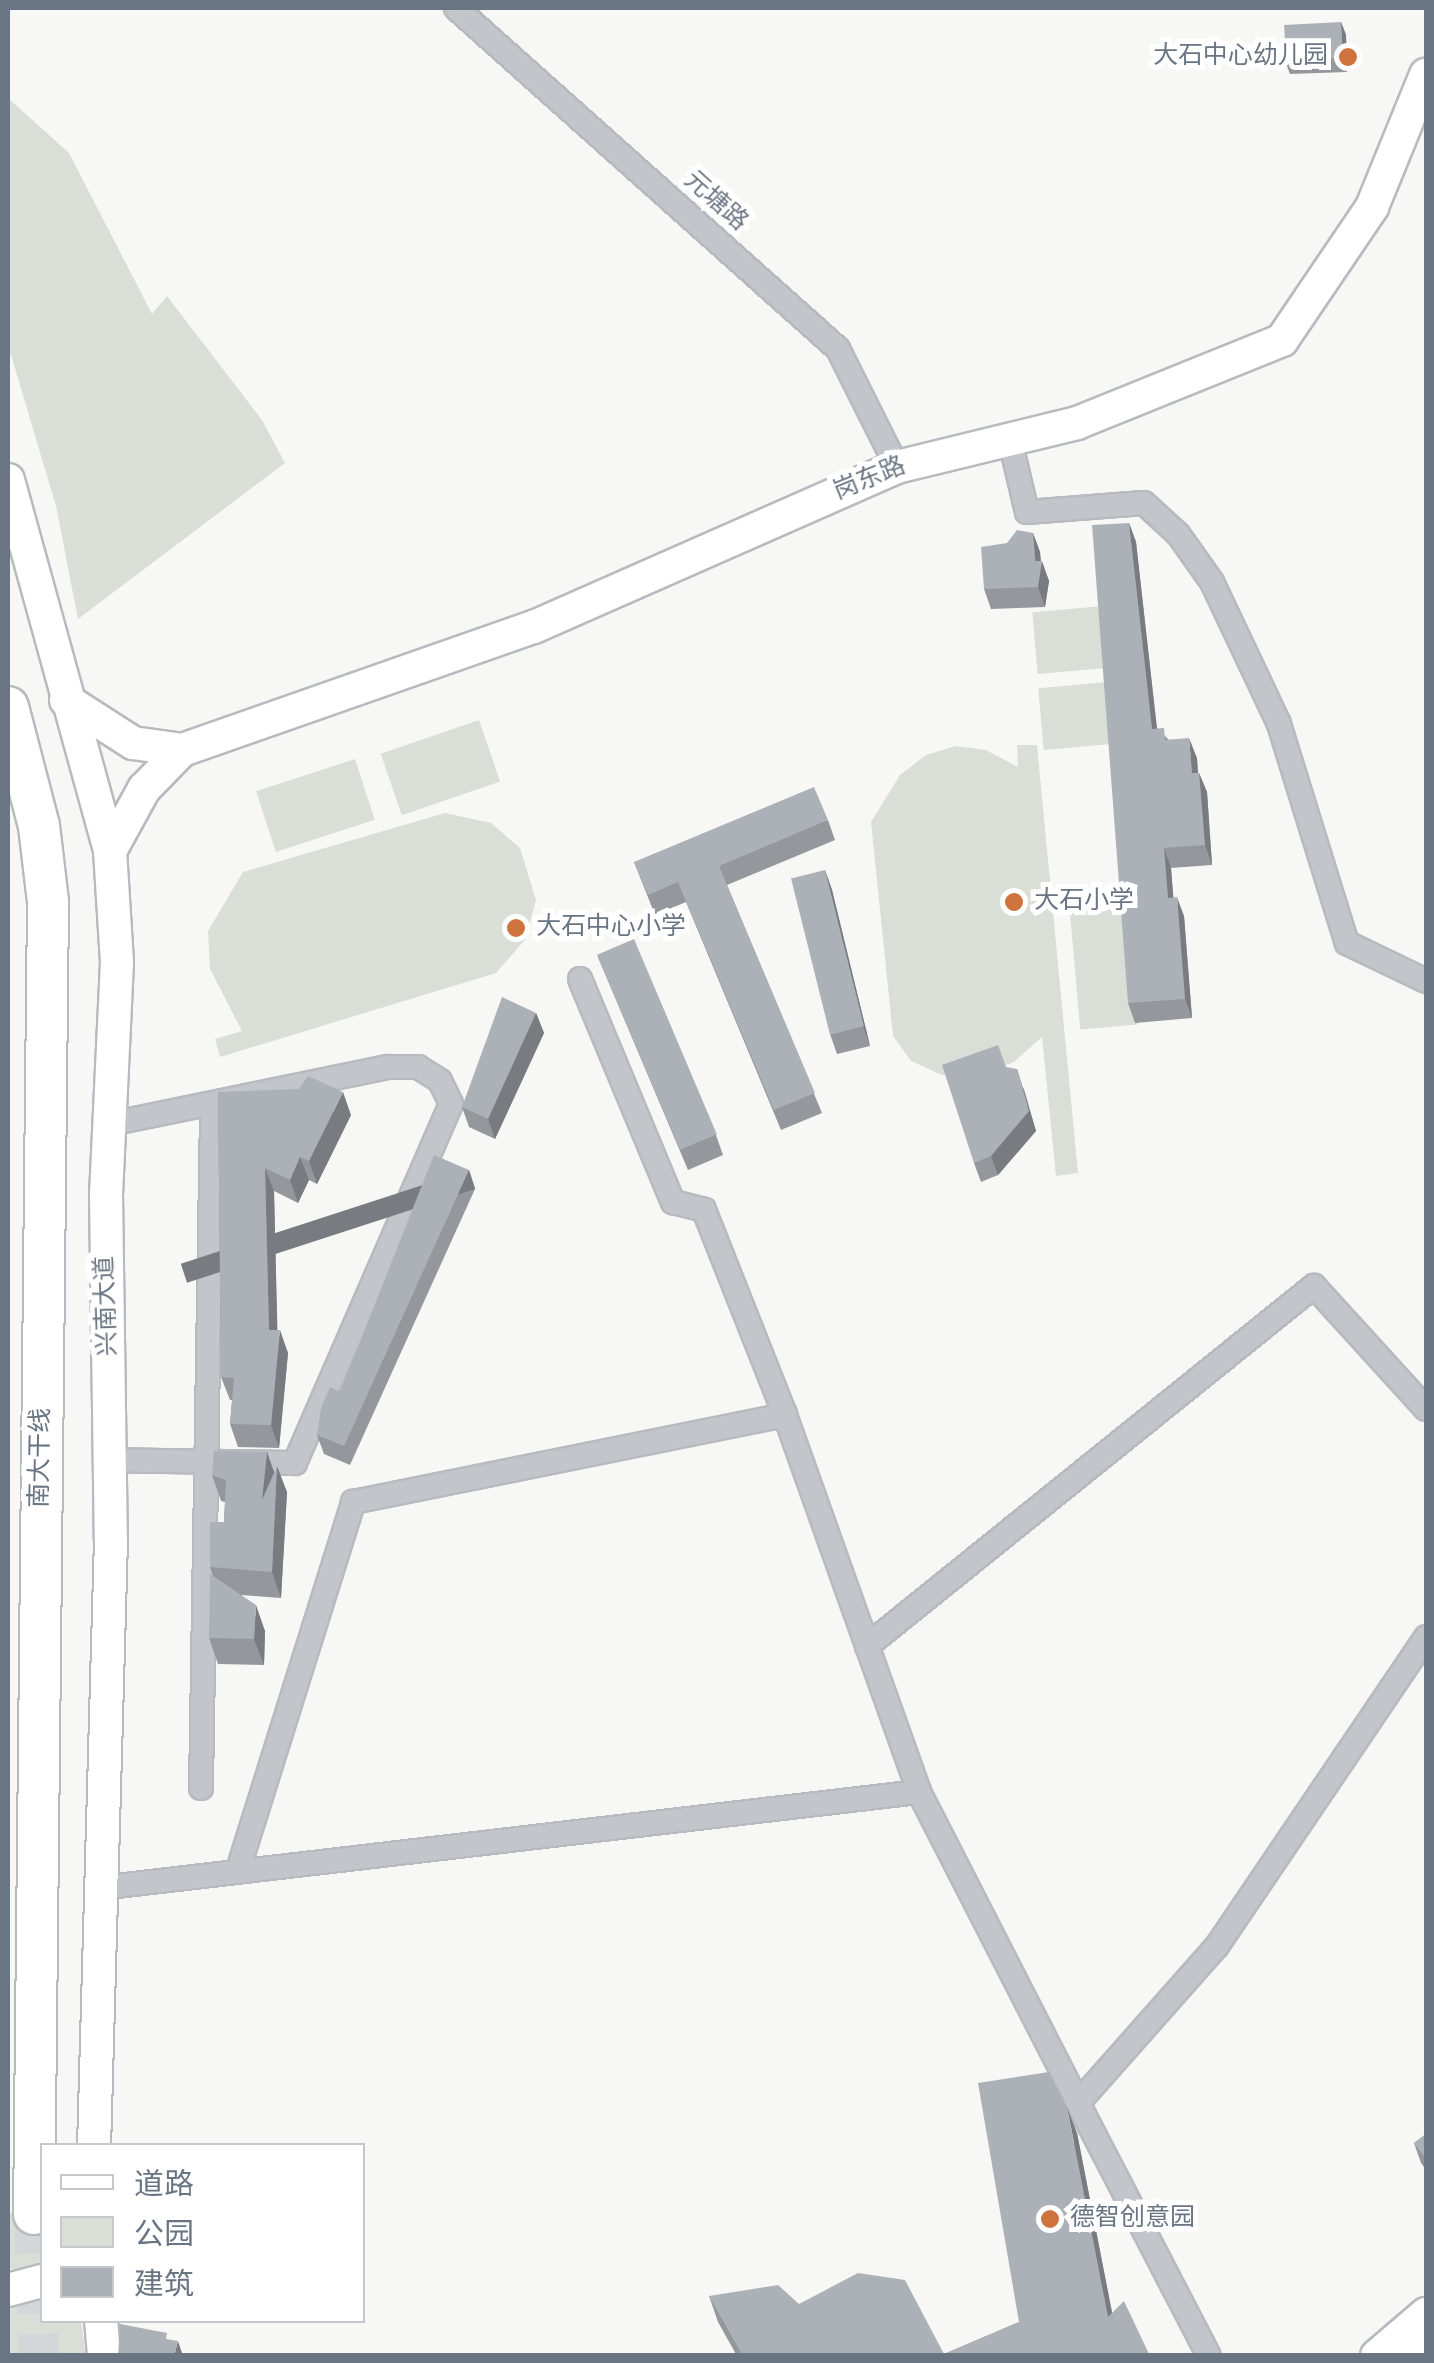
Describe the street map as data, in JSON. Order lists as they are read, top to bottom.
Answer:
{
  "streets": {
    "highway": ["南大干线"],
    "main road": ["岗东路", "兴南大道"],
    "street": ["元塘路"]
  },
  "crossings": [
    ["元塘路", "岗东路"]
  ],
  "places": [
    "大石中心幼儿园",
    "大石小学",
    "大石中心小学",
    "德智创意园"
  ],
  "legend": ["道路", "公园", "建筑"]
}
